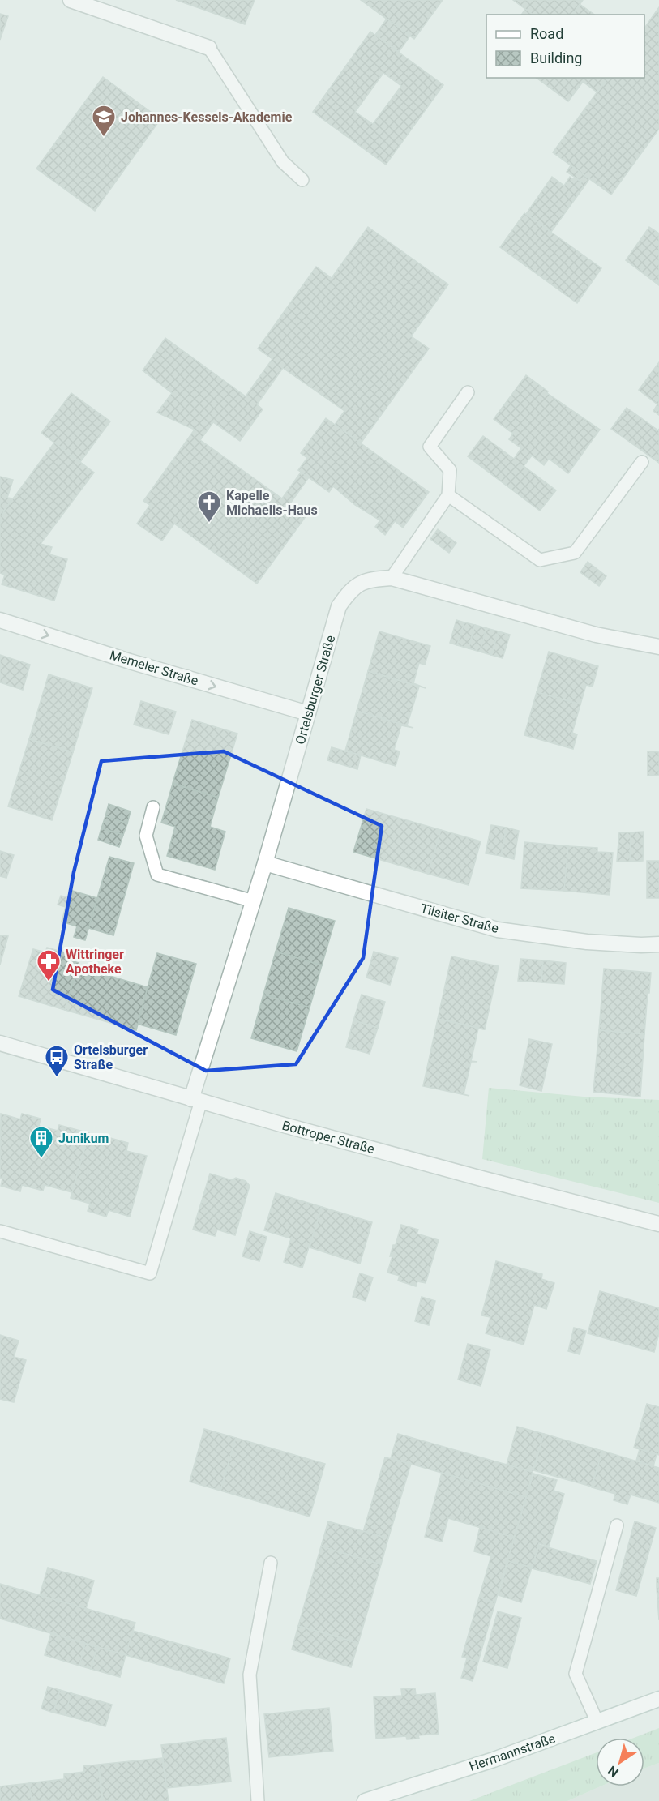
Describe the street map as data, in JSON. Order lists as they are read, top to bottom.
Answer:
{
  "streets": {
    "street": [
      "Memeler Straße",
      "Ortelsburger Straße",
      "Tilsiter Straße",
      "Bottroper Straße",
      "Hermannstraße"
    ]
  },
  "crossings": [
    ["Memeler Straße", "Ortelsburger Straße"],
    ["Ortelsburger Straße", "Tilsiter Straße"],
    ["Ortelsburger Straße", "Bottroper Straße"]
  ],
  "one_way": ["Memeler Straße"],
  "places": {
    "school or university": ["Johannes-Kessels-Akademie"],
    "church": ["Kapelle Michaelis-Haus"],
    "pharmacy": ["Wittringer Apotheke"],
    "bus stop": ["Ortelsburger Straße"],
    "building": ["Junikum"]
  },
  "legend": ["Road", "Building"],
  "north": "bottom left"
}
